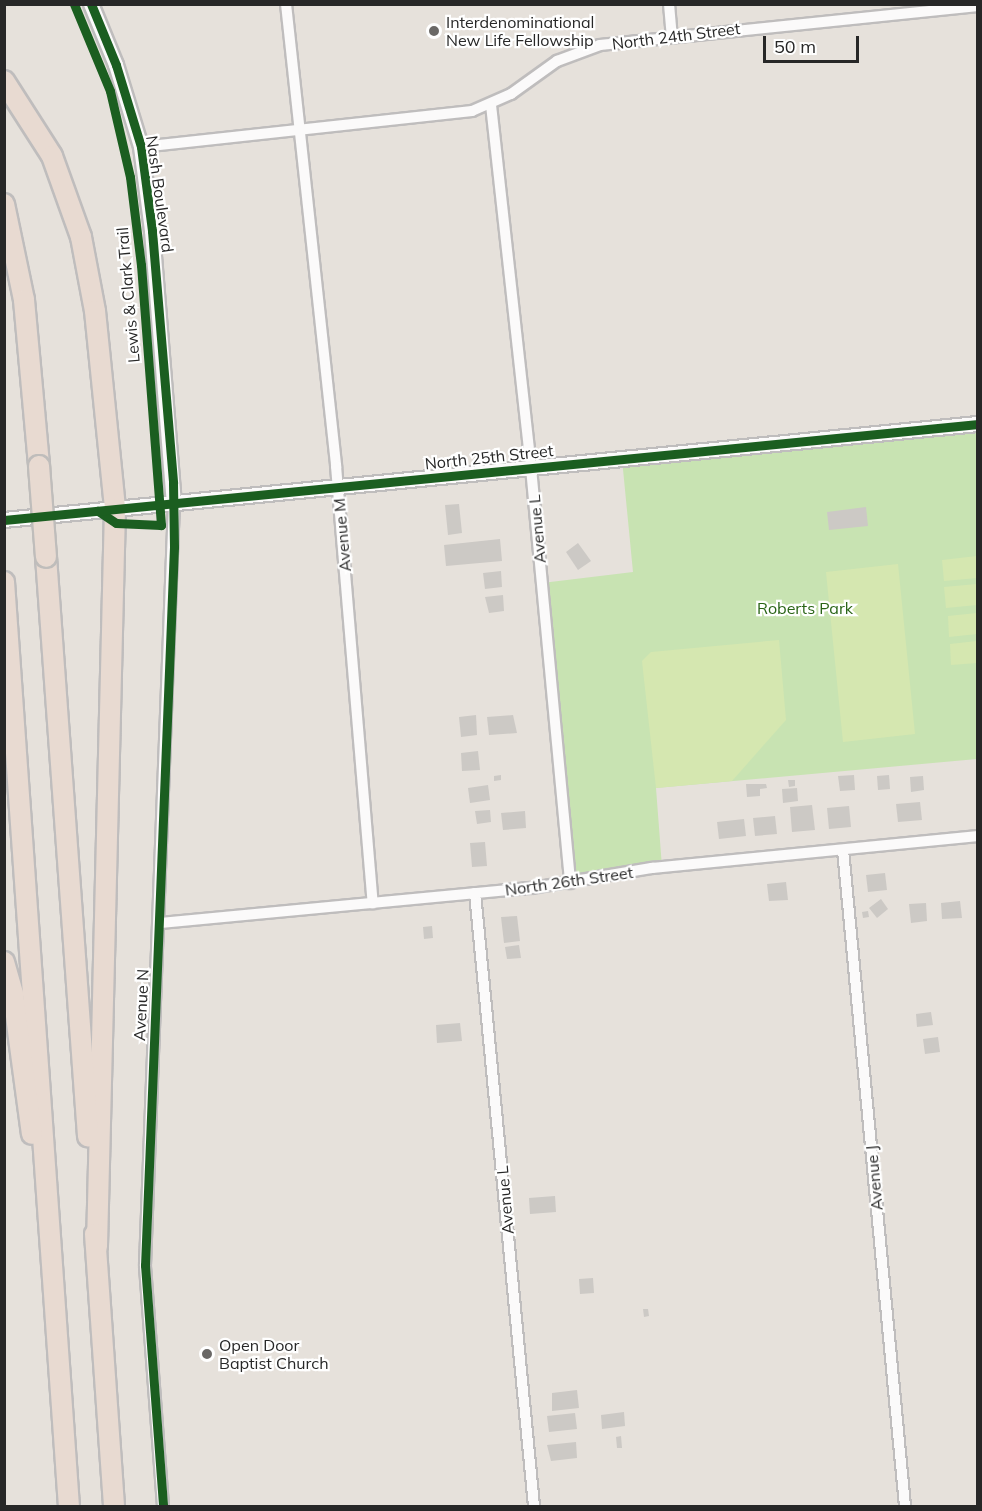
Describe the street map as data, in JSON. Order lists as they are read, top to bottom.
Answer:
{
  "streets": {
    "street": [
      "North 24th Street",
      "Nash Boulevard",
      "North 25th Street",
      "Avenue L",
      "Avenue M",
      "North 26th Street",
      "Avenue N",
      "Avenue J"
    ],
    "cycle path": ["Lewis & Clark Trail"]
  },
  "crossings": [
    ["North 24th Street", "Nash Boulevard"],
    ["North 24th Street", "Avenue L"],
    ["North 24th Street", "Avenue M"],
    ["Nash Boulevard", "North 25th Street"],
    ["Nash Boulevard", "Avenue N"],
    ["North 25th Street", "Avenue L"],
    ["North 25th Street", "Avenue M"],
    ["North 25th Street", "Avenue N"],
    ["Avenue L", "North 26th Street"],
    ["Avenue M", "North 26th Street"],
    ["North 26th Street", "Avenue N"],
    ["North 26th Street", "Avenue J"]
  ],
  "parks": ["Roberts Park"],
  "places": ["Interdenominational New Life Fellowship", "Open Door Baptist Church"],
  "scale_bar": "50 m"
}
